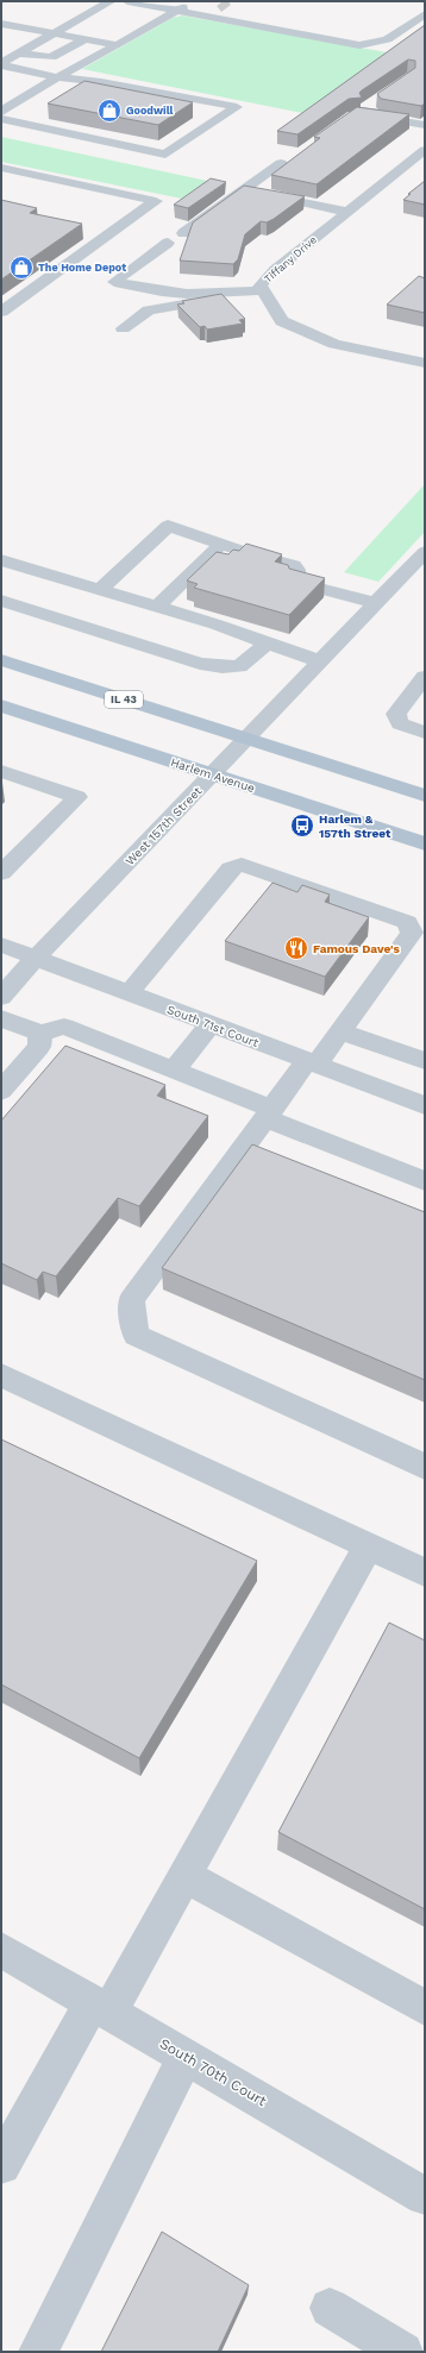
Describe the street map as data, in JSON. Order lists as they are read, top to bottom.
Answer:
{
  "streets": {
    "main road": ["IL 43", "Harlem Avenue"],
    "street": [
      "Tiffany Drive",
      "West 157th Street",
      "South 71st Court",
      "South 70th Court"
    ]
  },
  "crossings": [
    ["IL 43", "West 157th Street"],
    ["Harlem Avenue", "West 157th Street"],
    ["West 157th Street", "South 71st Court"]
  ],
  "places": {
    "shop": ["Goodwill", "The Home Depot"],
    "bus stop": ["Harlem & 157th Street"],
    "restaurant": ["Famous Dave's"]
  }
}
